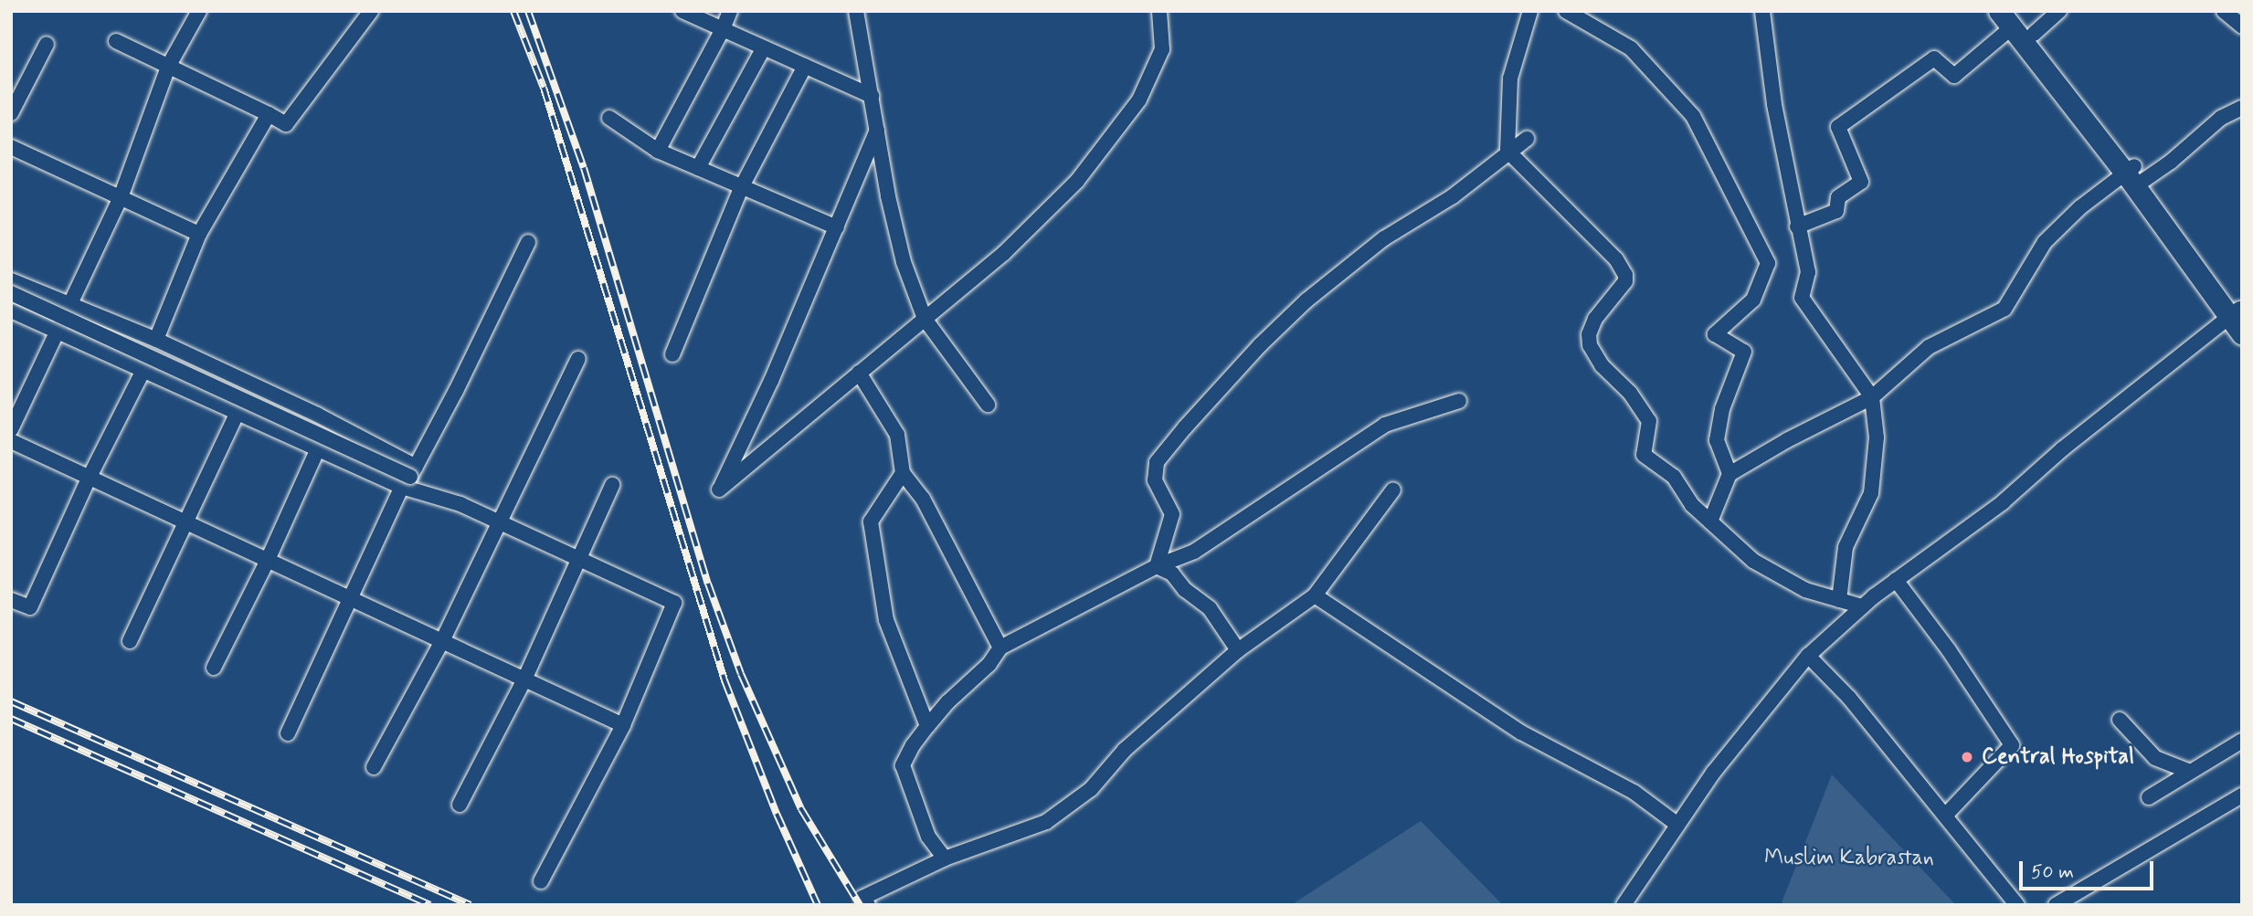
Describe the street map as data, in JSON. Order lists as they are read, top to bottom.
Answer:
{
  "parks": ["Muslim Kabrastan"],
  "places": ["Central Hospital"],
  "scale_bar": "50 m"
}
